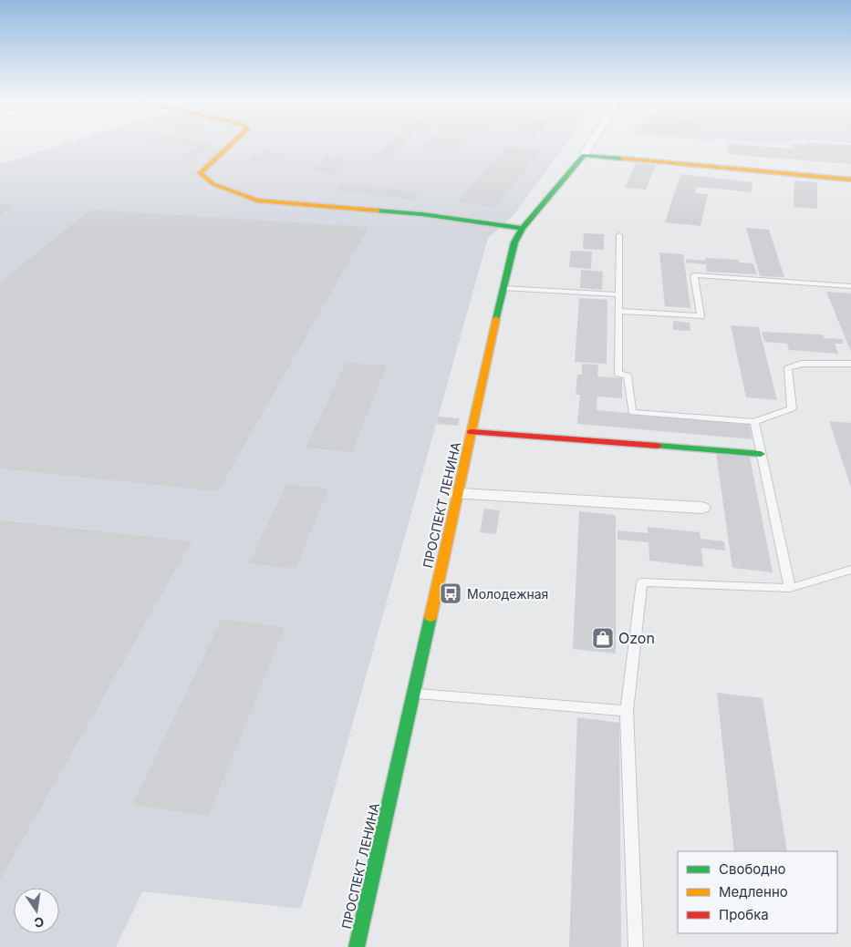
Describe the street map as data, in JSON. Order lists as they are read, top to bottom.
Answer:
{
  "streets": {
    "street": ["ПРОСПЕКТ ЛЕНИНА"]
  },
  "places": {
    "bus stop": ["Молодежная"],
    "shop": ["Ozon"]
  },
  "legend": ["Свободно", "Медленно", "Пробка"],
  "north": "bottom"
}
